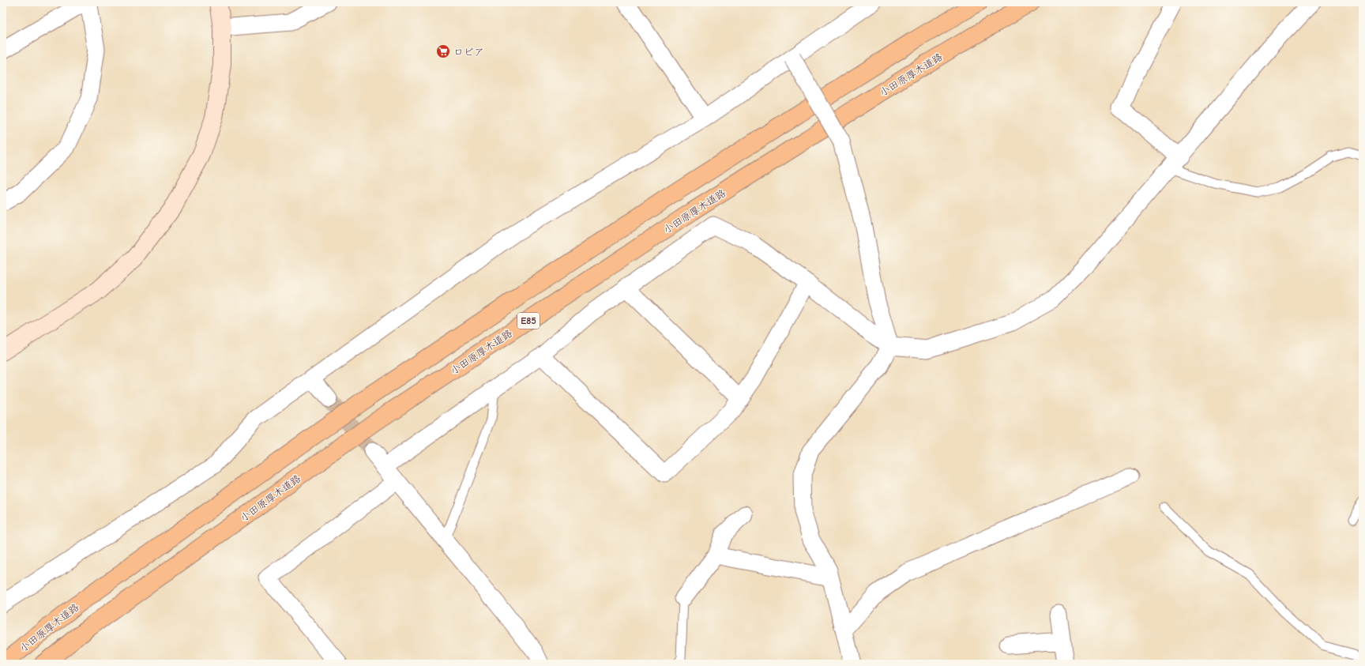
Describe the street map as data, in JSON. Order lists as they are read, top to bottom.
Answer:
{
  "streets": {
    "highway": ["小田原厚木道路", "E85"]
  },
  "places": {
    "supermarket": ["ロピア"]
  }
}
